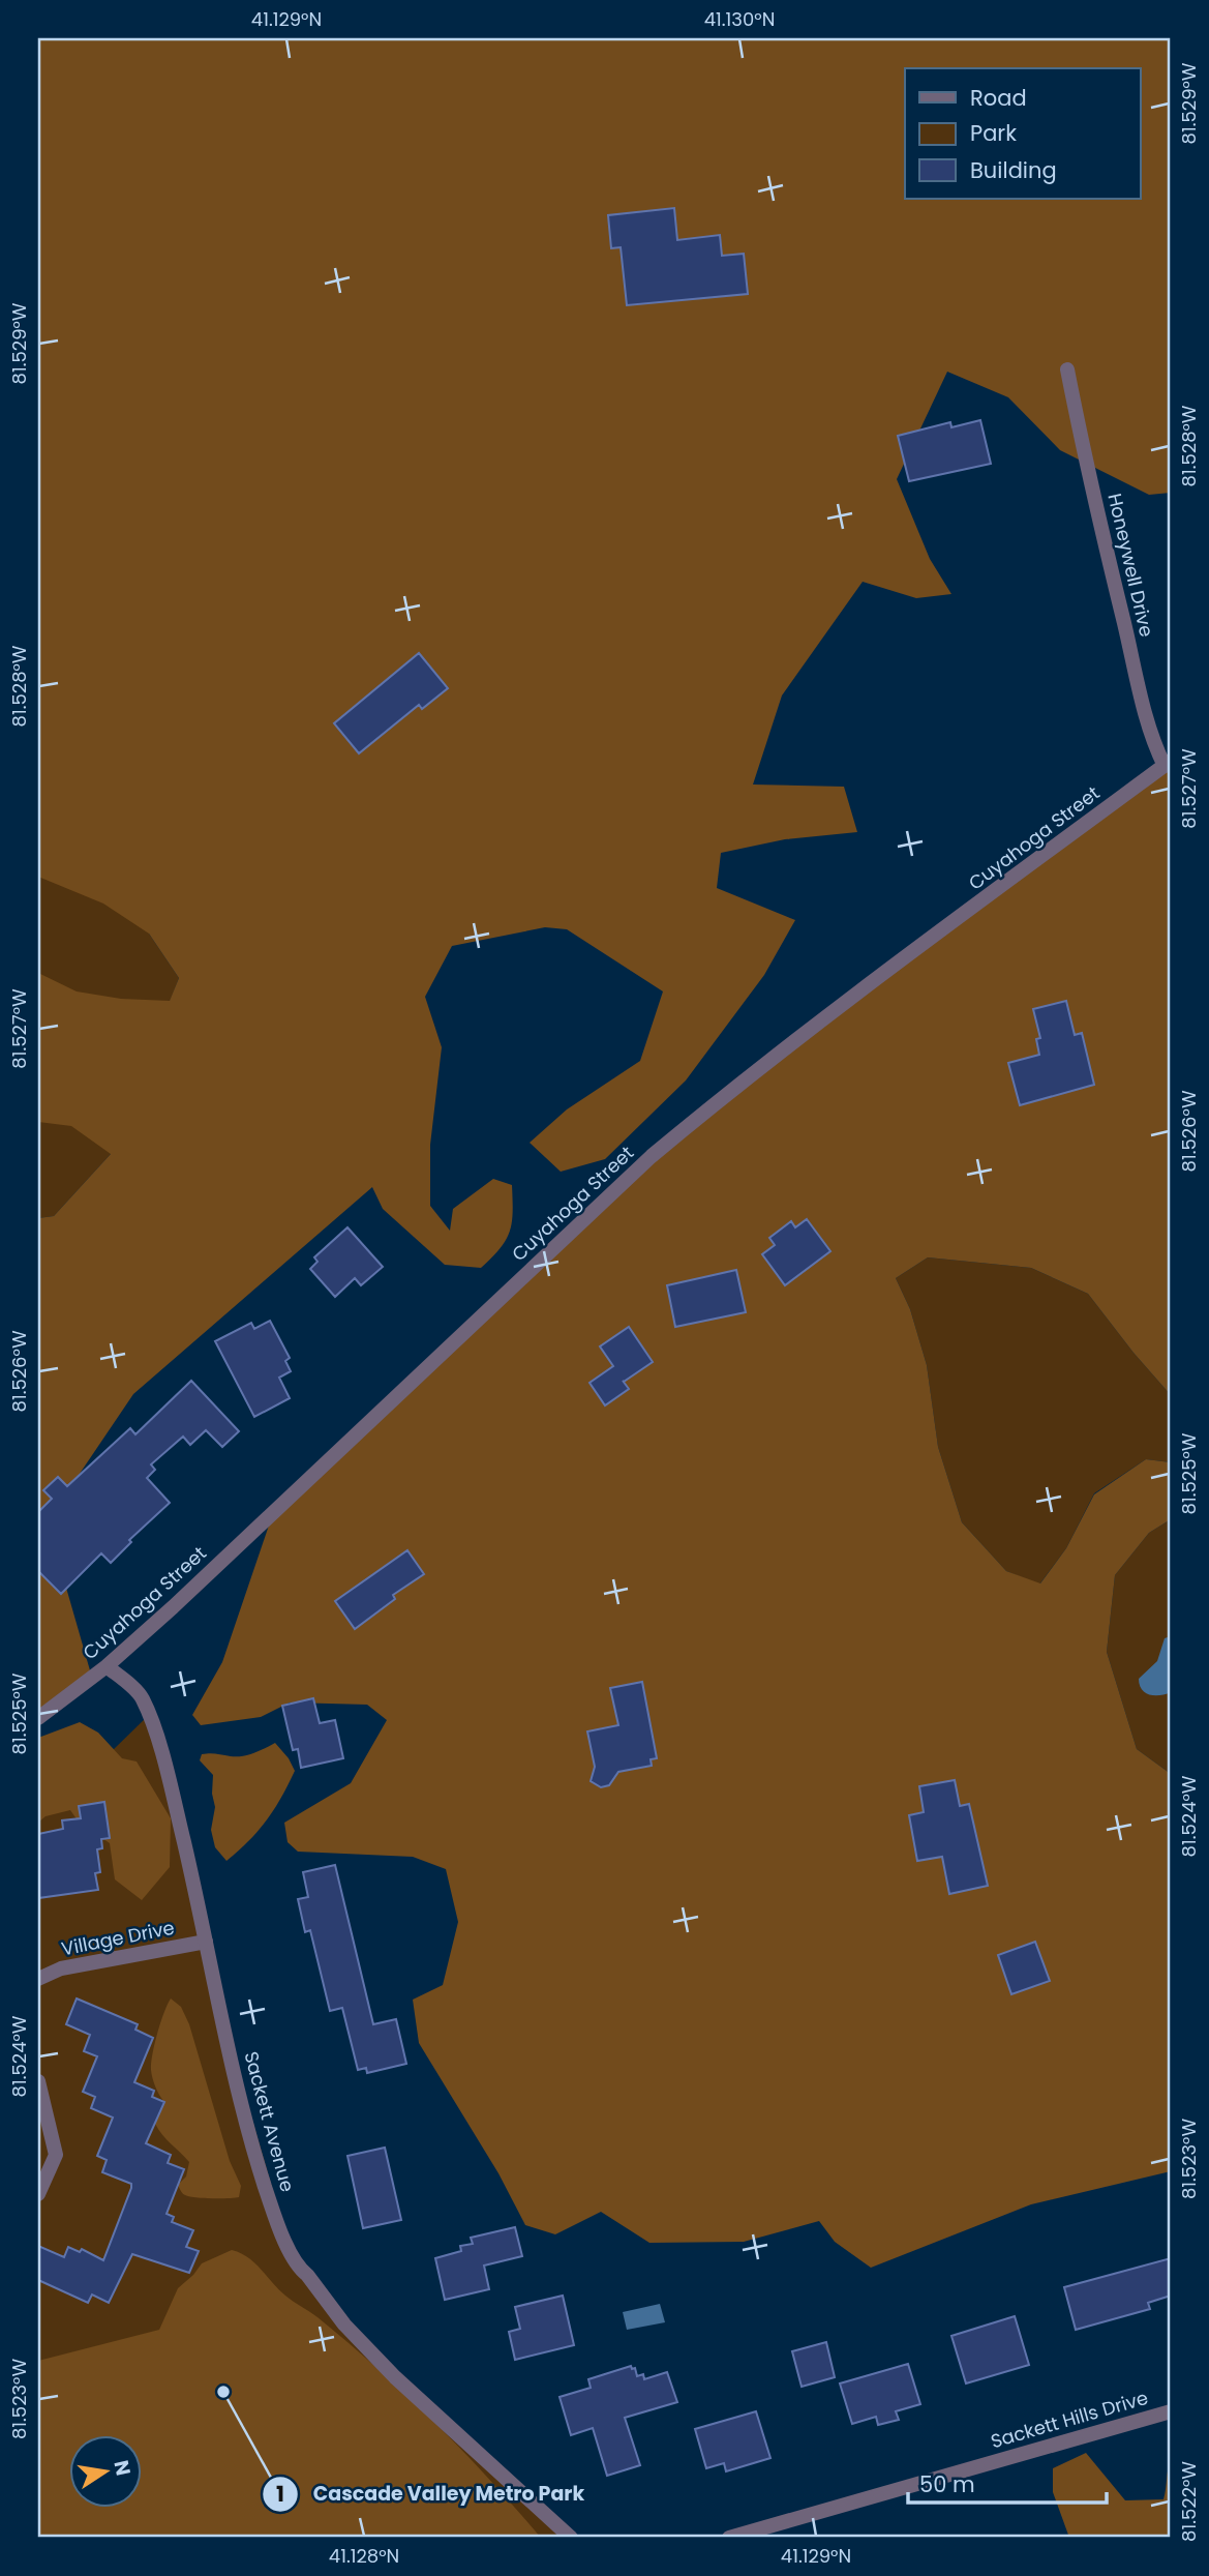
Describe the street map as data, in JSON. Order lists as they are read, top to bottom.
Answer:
{
  "streets": {
    "street": [
      "Honeywell Drive",
      "Cuyahoga Street",
      "Village Drive",
      "Sackett Avenue",
      "Sackett Hills Drive"
    ]
  },
  "crossings": [
    ["Honeywell Drive", "Cuyahoga Street"],
    ["Cuyahoga Street", "Sackett Avenue"],
    ["Village Drive", "Sackett Avenue"]
  ],
  "places": ["Cascade Valley Metro Park"],
  "legend": ["Road", "Park", "Building"],
  "scale_bar": "50 m",
  "north": "right",
  "coordinates": [
    "41.129°N",
    "41.130°N",
    "81.529°W",
    "81.528°W",
    "81.527°W",
    "81.526°W",
    "81.525°W",
    "81.524°W",
    "81.523°W",
    "81.522°W",
    "41.128°N"
  ]
}
